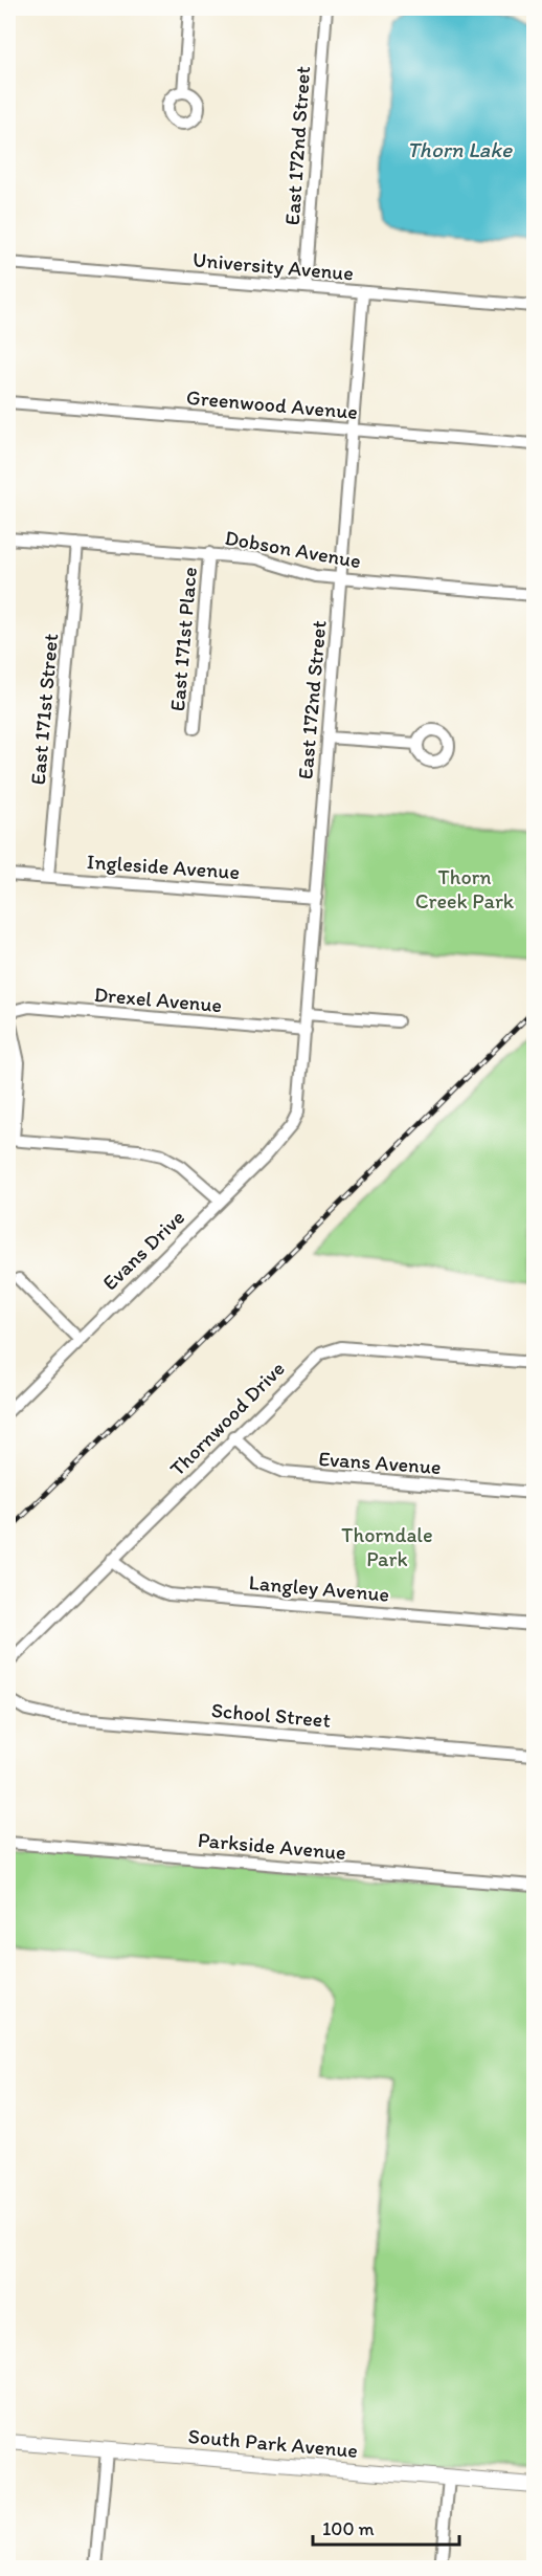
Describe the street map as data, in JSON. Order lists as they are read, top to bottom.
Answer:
{
  "streets": {
    "street": [
      "East 172nd Street",
      "University Avenue",
      "Greenwood Avenue",
      "Dobson Avenue",
      "East 171st Place",
      "East 171st Street",
      "Ingleside Avenue",
      "Drexel Avenue",
      "Evans Drive",
      "Thornwood Drive",
      "Evans Avenue",
      "Langley Avenue",
      "School Street",
      "Parkside Avenue",
      "South Park Avenue"
    ]
  },
  "crossings": [
    ["East 172nd Street", "University Avenue"],
    ["East 172nd Street", "Greenwood Avenue"],
    ["East 172nd Street", "Dobson Avenue"],
    ["East 172nd Street", "Ingleside Avenue"],
    ["East 172nd Street", "Drexel Avenue"],
    ["East 172nd Street", "Evans Drive"],
    ["Dobson Avenue", "East 171st Place"],
    ["Dobson Avenue", "East 171st Street"],
    ["East 171st Street", "Ingleside Avenue"],
    ["Thornwood Drive", "Evans Avenue"],
    ["Thornwood Drive", "Langley Avenue"]
  ],
  "water": ["Thorn Lake"],
  "parks": ["Thorn Creek Park", "Thorndale Park"],
  "scale_bar": "100 m"
}
